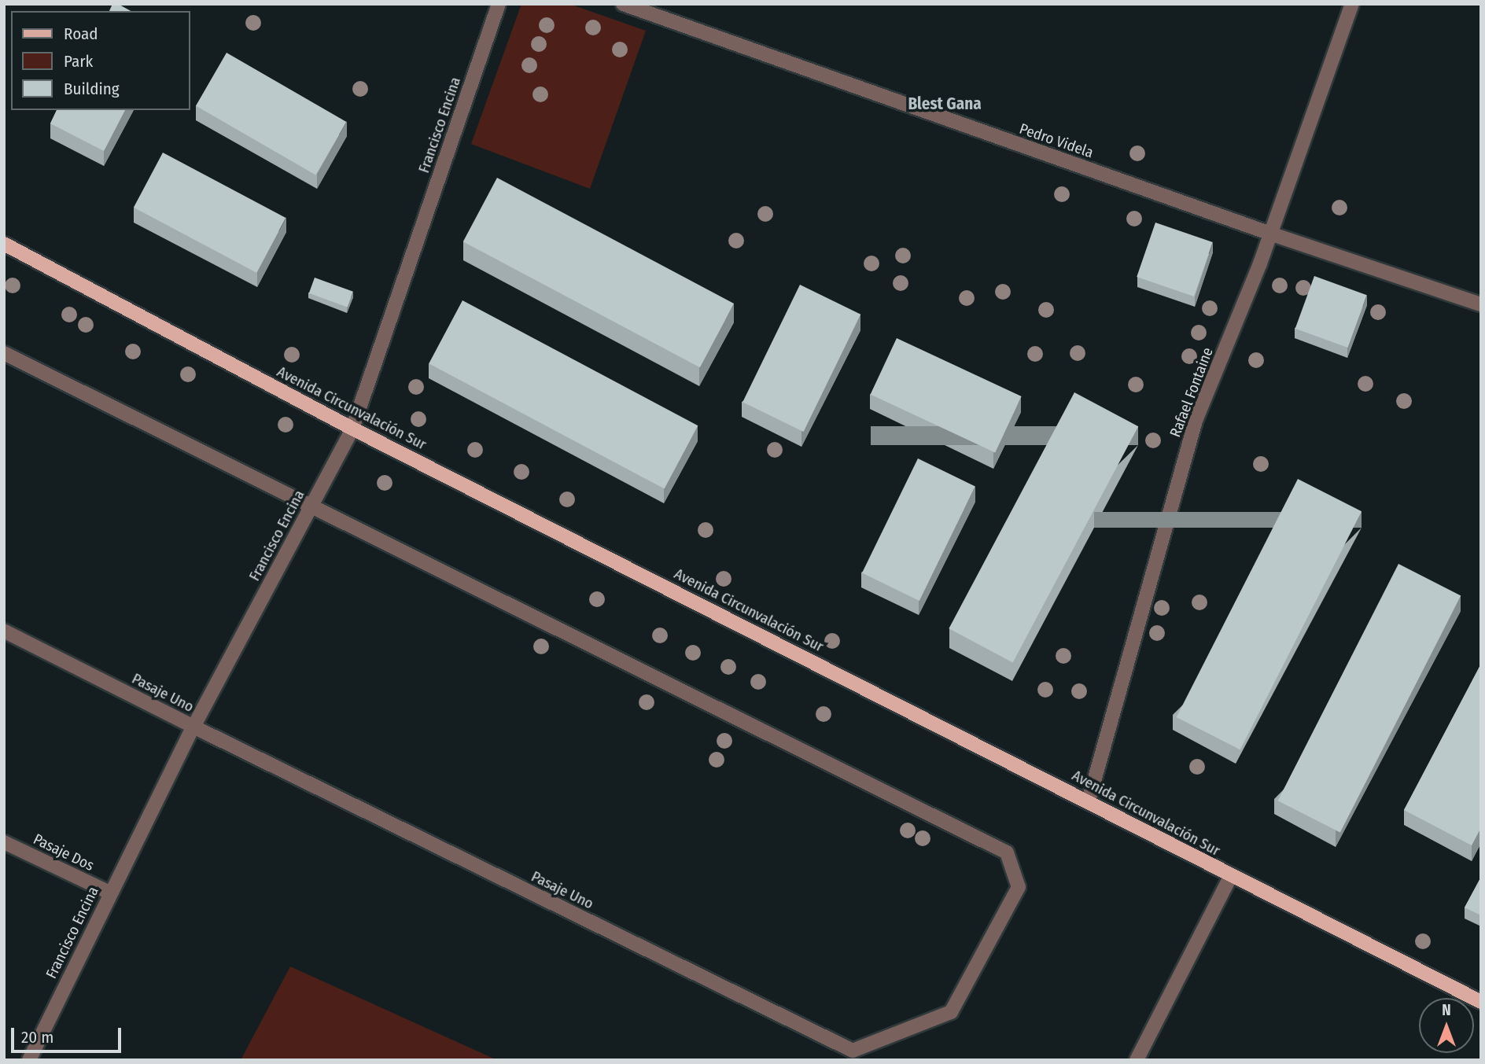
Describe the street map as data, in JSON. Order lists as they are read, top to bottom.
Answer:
{
  "streets": {
    "main road": ["Avenida Circunvalación Sur"],
    "street": [
      "Francisco Encina",
      "Pedro Videla",
      "Rafael Fontaine",
      "Pasaje Uno",
      "Pasaje Dos"
    ]
  },
  "crossings": [
    ["Francisco Encina", "Avenida Circunvalación Sur"],
    ["Francisco Encina", "Pasaje Uno"],
    ["Francisco Encina", "Pasaje Dos"],
    ["Pedro Videla", "Rafael Fontaine"],
    ["Rafael Fontaine", "Avenida Circunvalación Sur"]
  ],
  "districts": ["Blest Gana"],
  "legend": ["Road", "Park", "Building"],
  "scale_bar": "20 m",
  "north": "top"
}
